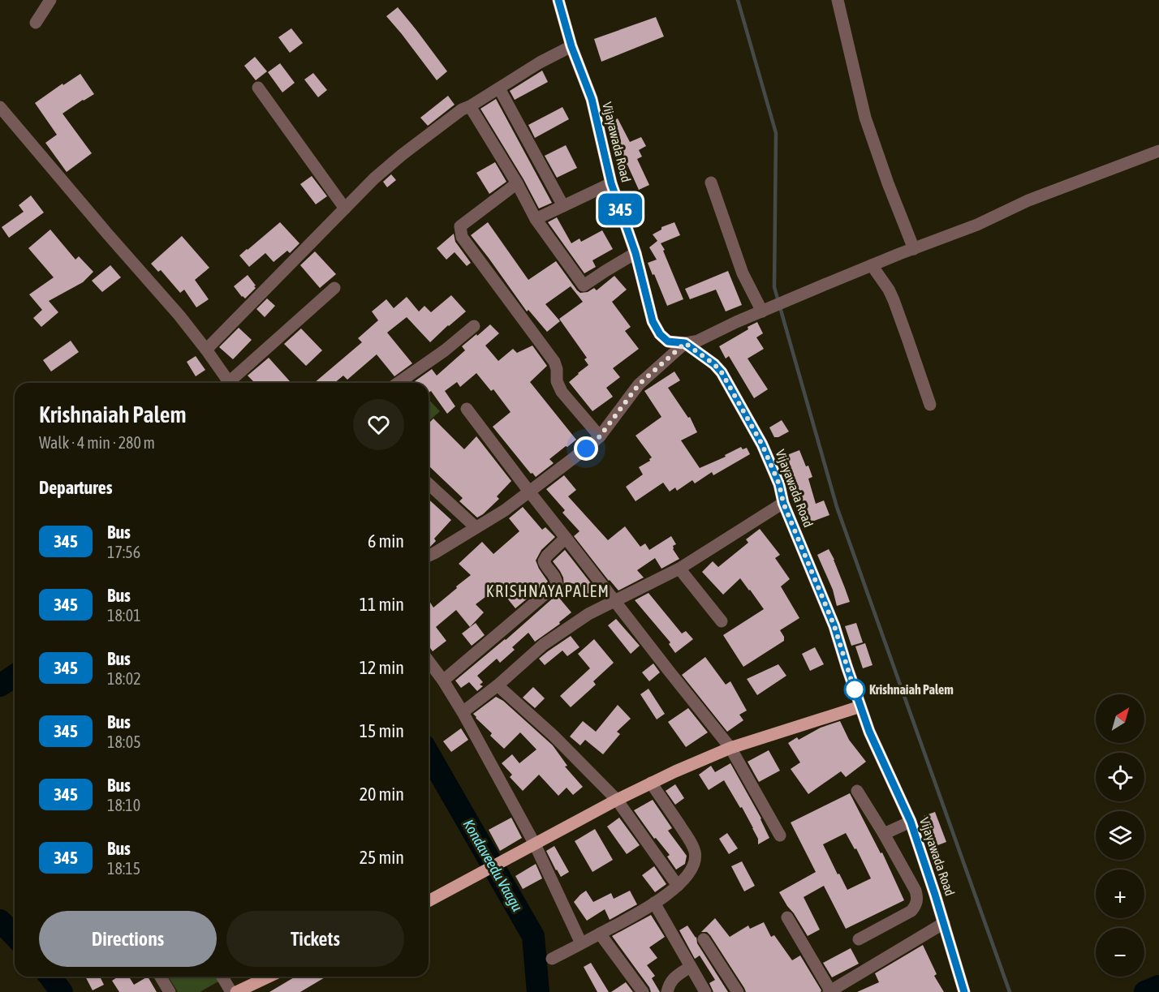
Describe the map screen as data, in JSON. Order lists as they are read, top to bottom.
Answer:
{
  "streets": {
    "main road": ["Vijayawada Road"]
  },
  "districts": ["KRISHNAYAPALEM"],
  "water": ["Kondaveedu Vaagu"],
  "places": ["Krishnaiah Palem"],
  "lines": ["bus line 345"],
  "north": "top right",
  "page": {
    "on_map": "345",
    "heading": [
      ["Krishnaiah Palem", "Walk · 4 min · 280 m"],
      "Departures"
    ],
    "list": [
      {
        "mark": "345",
        "name": "Bus",
        "note": "17:56",
        "value": "6 min"
      },
      {
        "mark": "345",
        "name": "Bus",
        "note": "18:01",
        "value": "11 min"
      },
      {
        "mark": "345",
        "name": "Bus",
        "note": "18:02",
        "value": "12 min"
      },
      {
        "mark": "345",
        "name": "Bus",
        "note": "18:05",
        "value": "15 min"
      },
      {
        "mark": "345",
        "name": "Bus",
        "note": "18:10",
        "value": "20 min"
      },
      {
        "mark": "345",
        "name": "Bus",
        "note": "18:15",
        "value": "25 min"
      }
    ],
    "map_buttons": ["+", "−"],
    "buttons": ["Directions", "Tickets"]
  }
}
